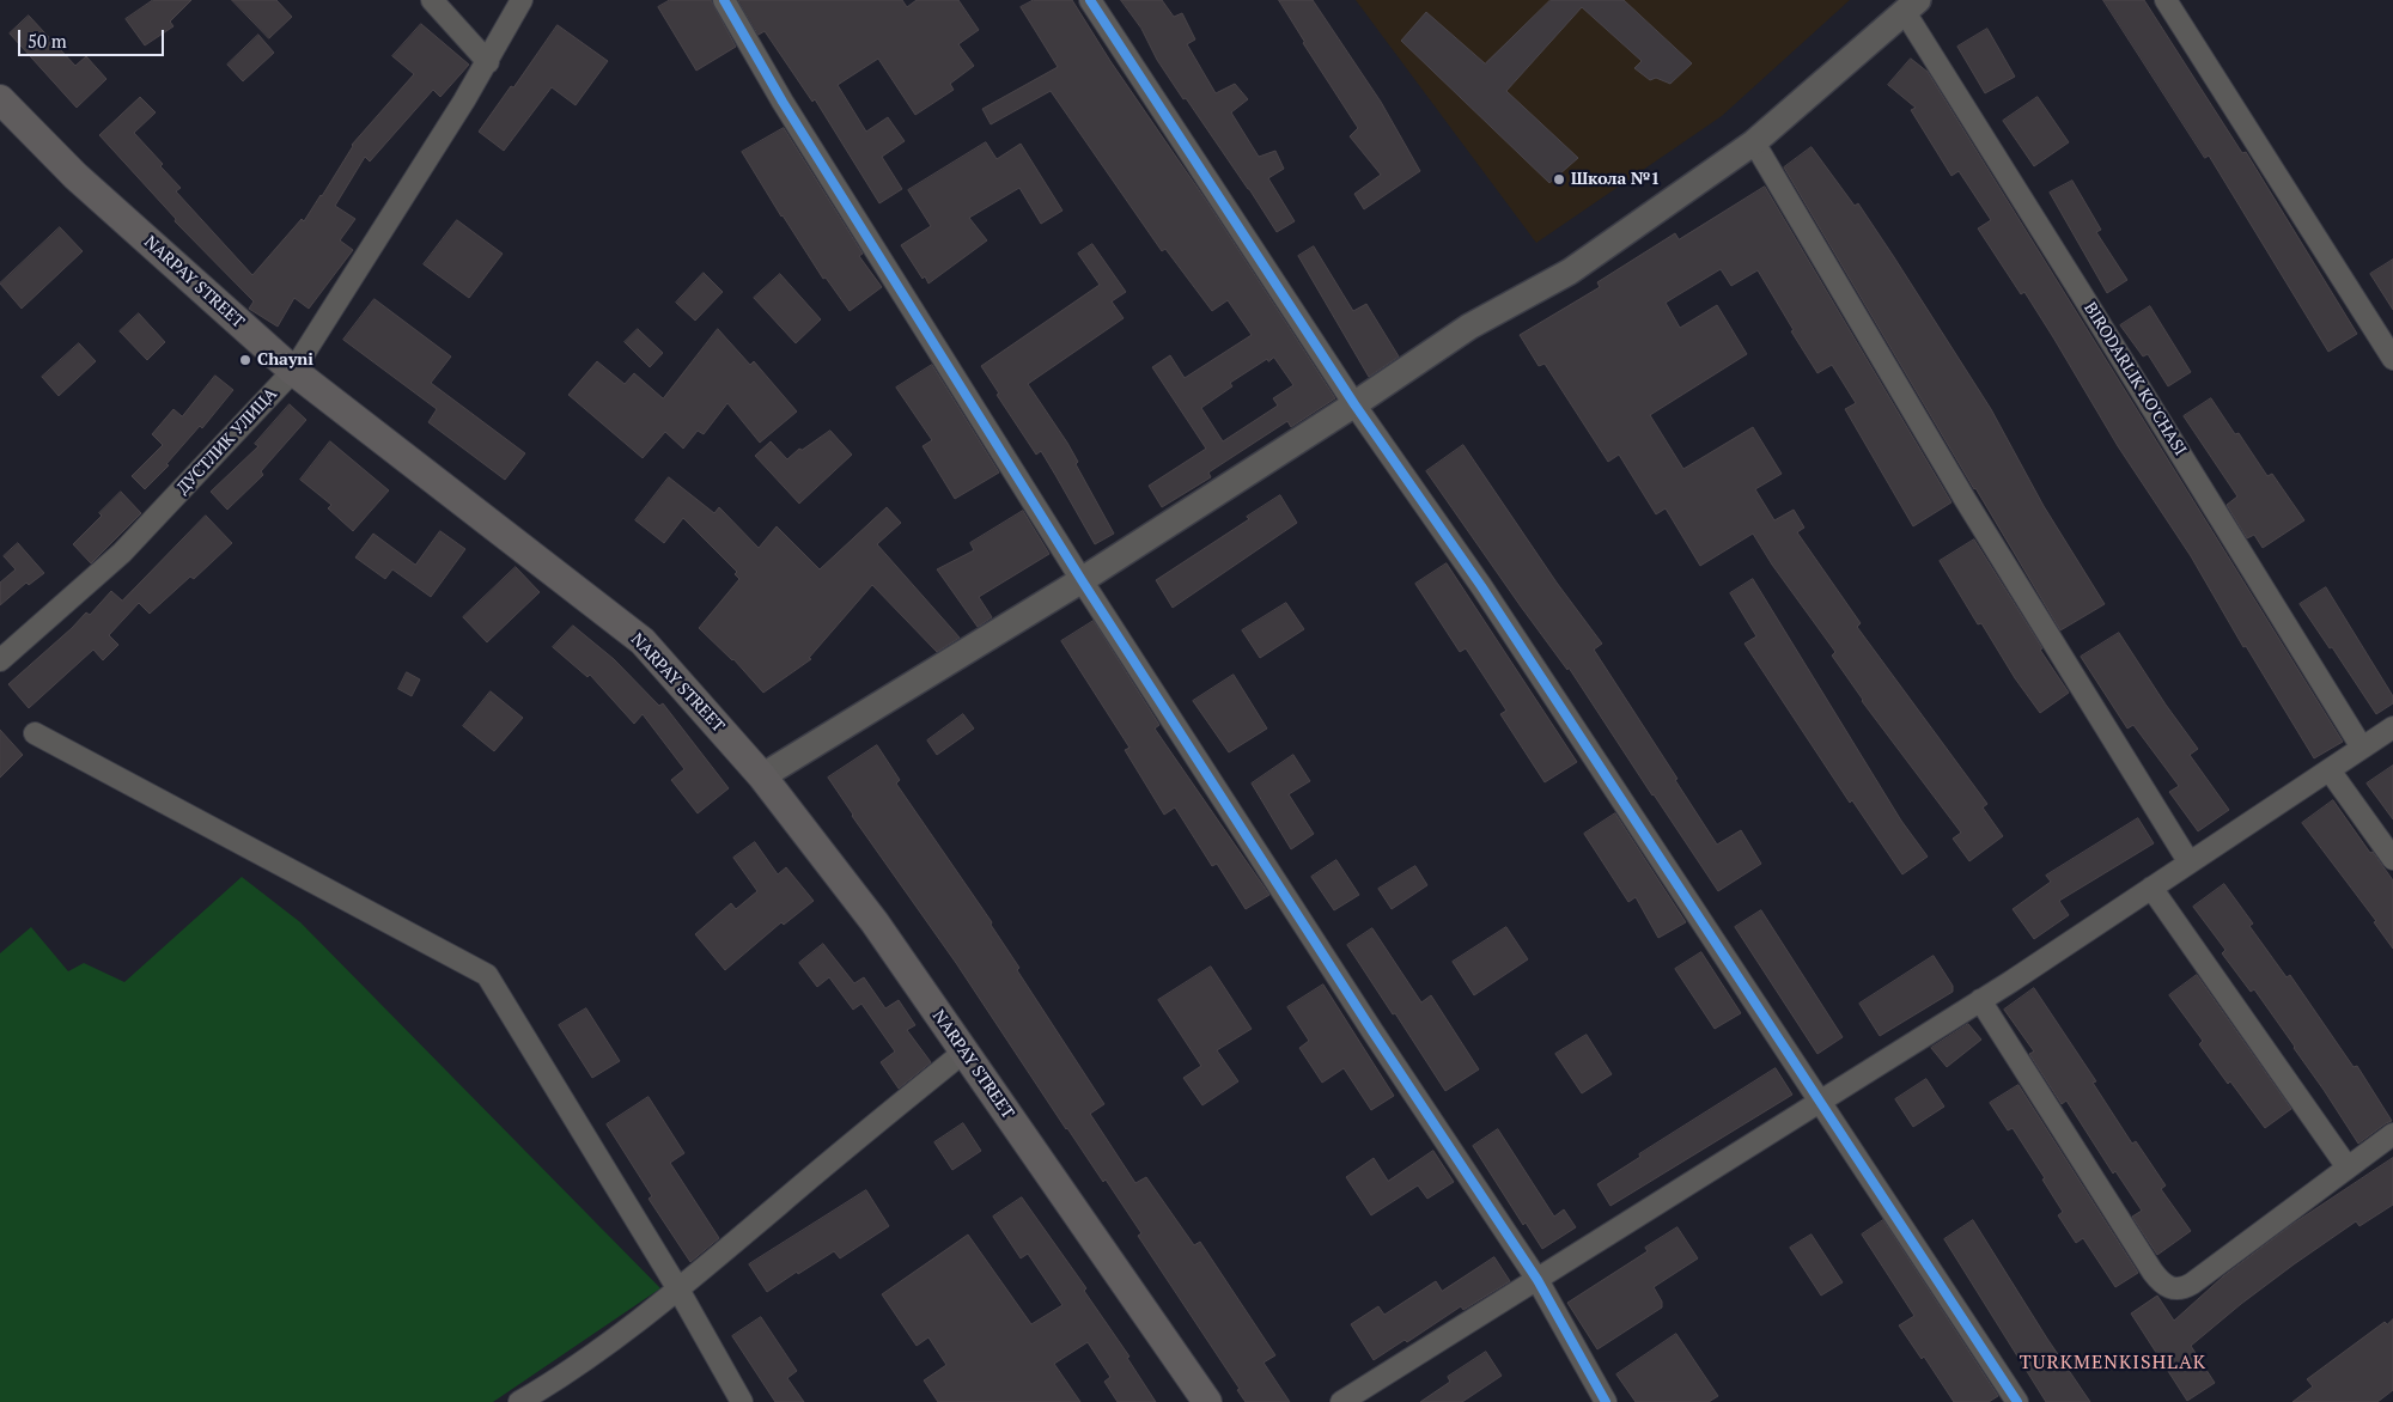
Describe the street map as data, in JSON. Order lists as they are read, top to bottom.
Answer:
{
  "streets": {
    "main road": ["NARPAY STREET"],
    "street": ["BIRODARLIK KO'CHASI", "ДУСТЛИК УЛИЦА"]
  },
  "crossings": [
    ["NARPAY STREET", "ДУСТЛИК УЛИЦА"]
  ],
  "districts": ["TURKMENKISHLAK"],
  "places": ["Школа №1", "Chayni"],
  "scale_bar": "50 m"
}
